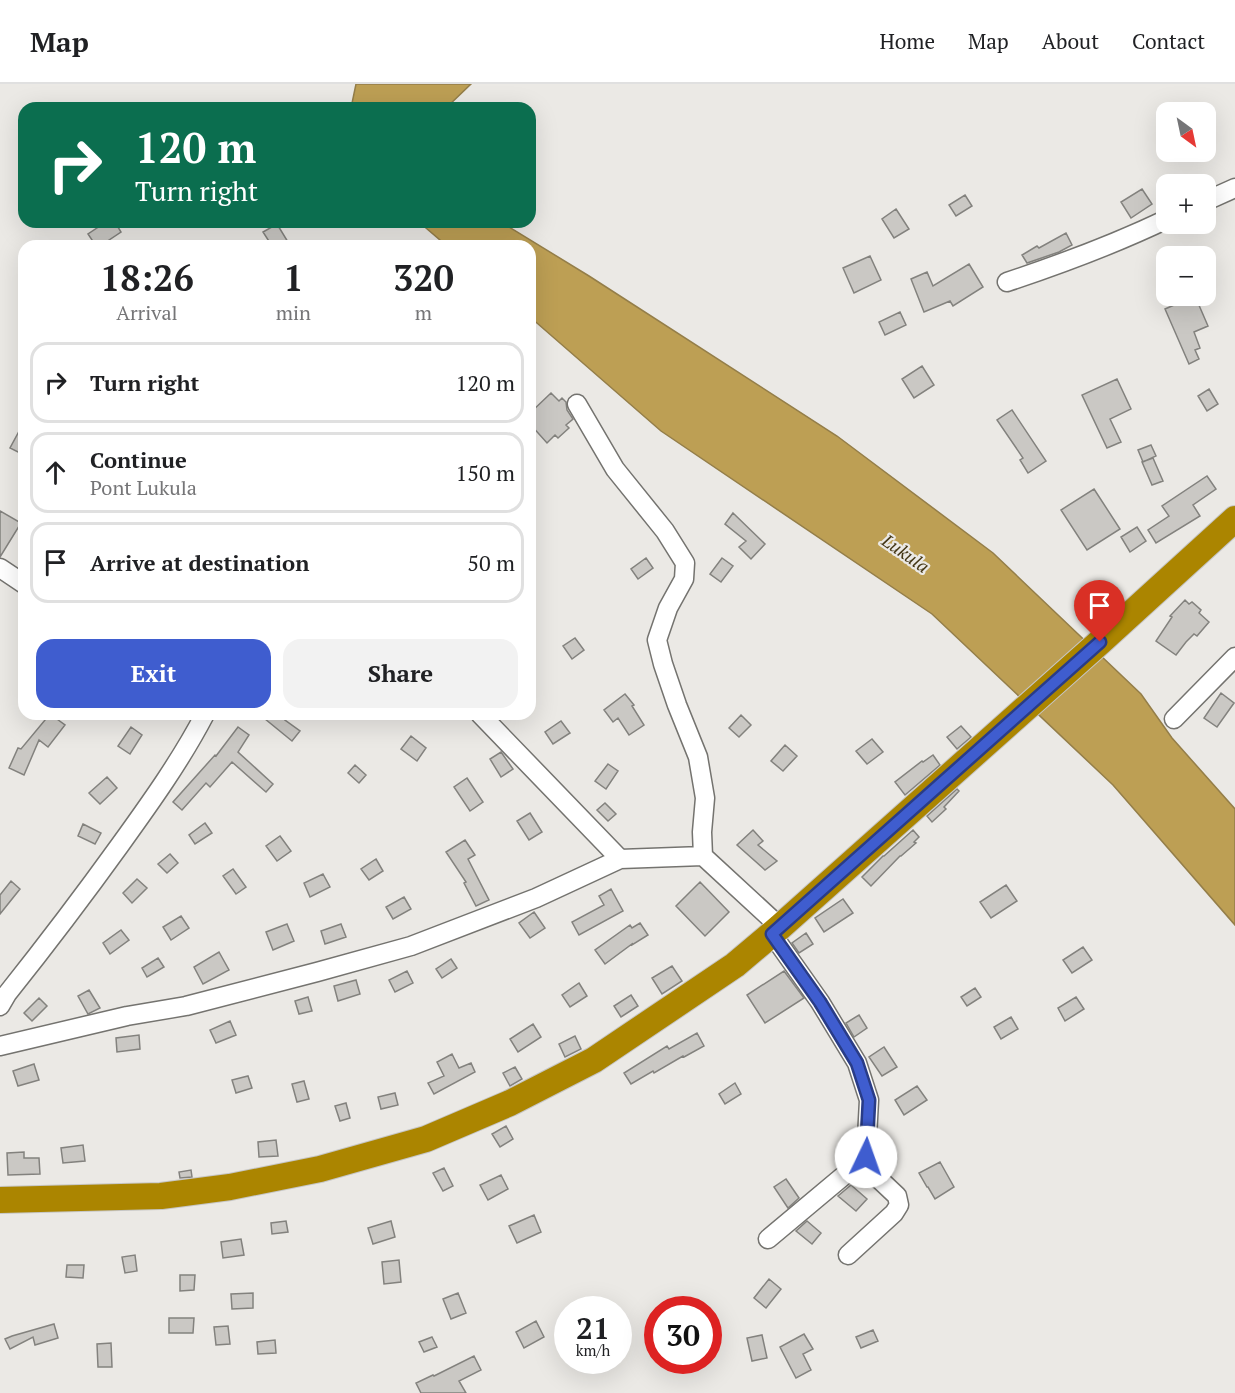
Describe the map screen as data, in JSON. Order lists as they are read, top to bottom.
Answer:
{
  "water": ["Lukula"],
  "north": "bottom right",
  "page": {
    "header": "Map",
    "nav": [
      "Home",
      "Map",
      "About",
      "Contact"
    ],
    "map_buttons": ["+", "−"],
    "turn": ["120 m", "Turn right"],
    "eta": [
      "18:26",
      "Arrival",
      "1",
      "min",
      "320",
      "m"
    ],
    "list": [
      {
        "name": "Turn right",
        "value": "120 m"
      },
      {
        "name": "Continue",
        "note": "Pont Lukula",
        "value": "150 m"
      },
      {
        "name": "Arrive at destination",
        "value": "50 m"
      }
    ],
    "buttons": ["Exit", "Share"],
    "speed": "21 km/h",
    "limit": "30"
  }
}
